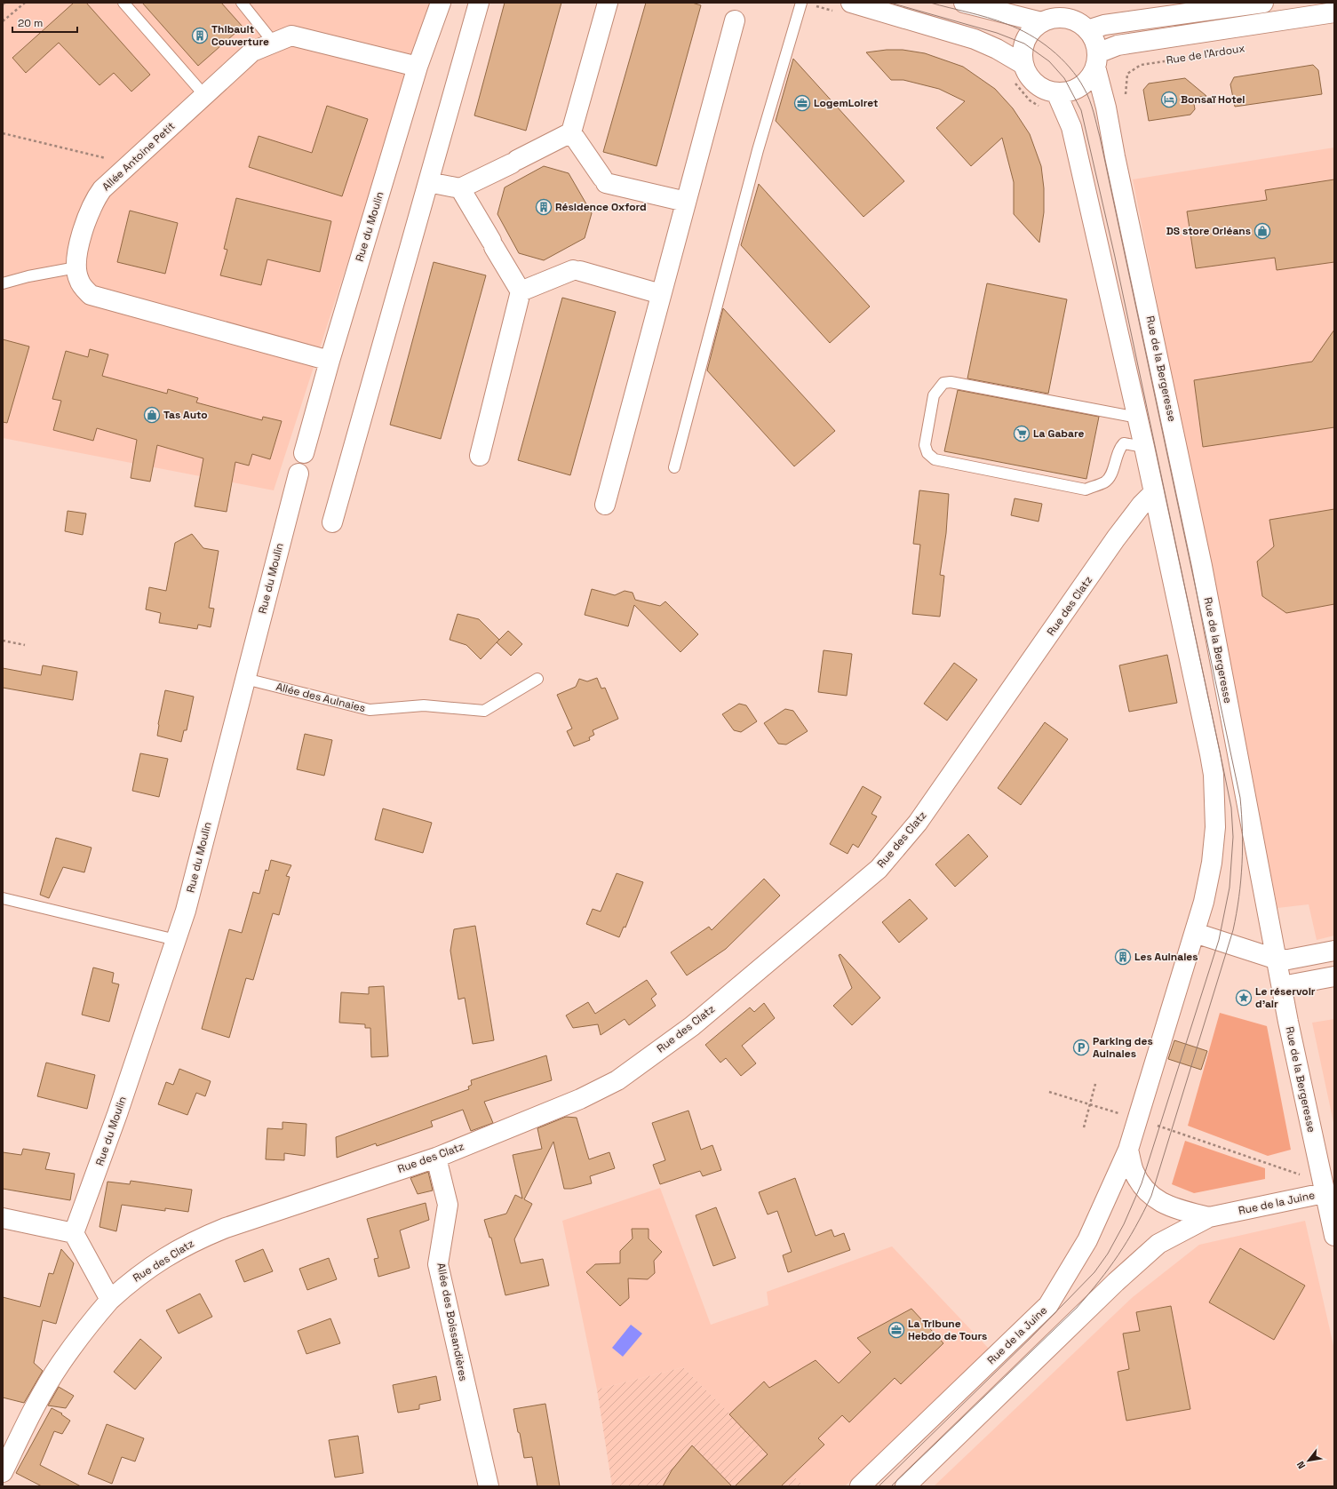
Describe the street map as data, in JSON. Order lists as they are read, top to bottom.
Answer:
{
  "streets": {
    "street": [
      "Rue de l'Ardoux",
      "Allée Antoine Petit",
      "Rue du Moulin",
      "Rue de la Bergeresse",
      "Rue des Clatz",
      "Rue de la Juine",
      "Allée des Boissandières"
    ],
    "lane": ["Allée des Aulnaies"]
  },
  "crossings": [
    ["Rue de l'Ardoux", "Rue de la Bergeresse"],
    ["Allée Antoine Petit", "Rue du Moulin"],
    ["Rue du Moulin", "Allée des Aulnaies"],
    ["Rue de la Bergeresse", "Rue de la Juine"],
    ["Rue des Clatz", "Allée des Boissandières"]
  ],
  "places": {
    "building": ["Thibault Couverture", "Résidence Oxford", "Les Aulnaies"],
    "hotel": ["Bonsaï Hotel"],
    "office": ["LogemLoiret", "La Tribune Hebdo de Tours"],
    "shop": ["DS store Orléans", "Tas Auto"],
    "supermarket": ["La Gabare"],
    "place": ["Le réservoir d'air"],
    "parking": ["Parking des Aulnaies"]
  },
  "scale_bar": "20 m",
  "north": "bottom left"
}
